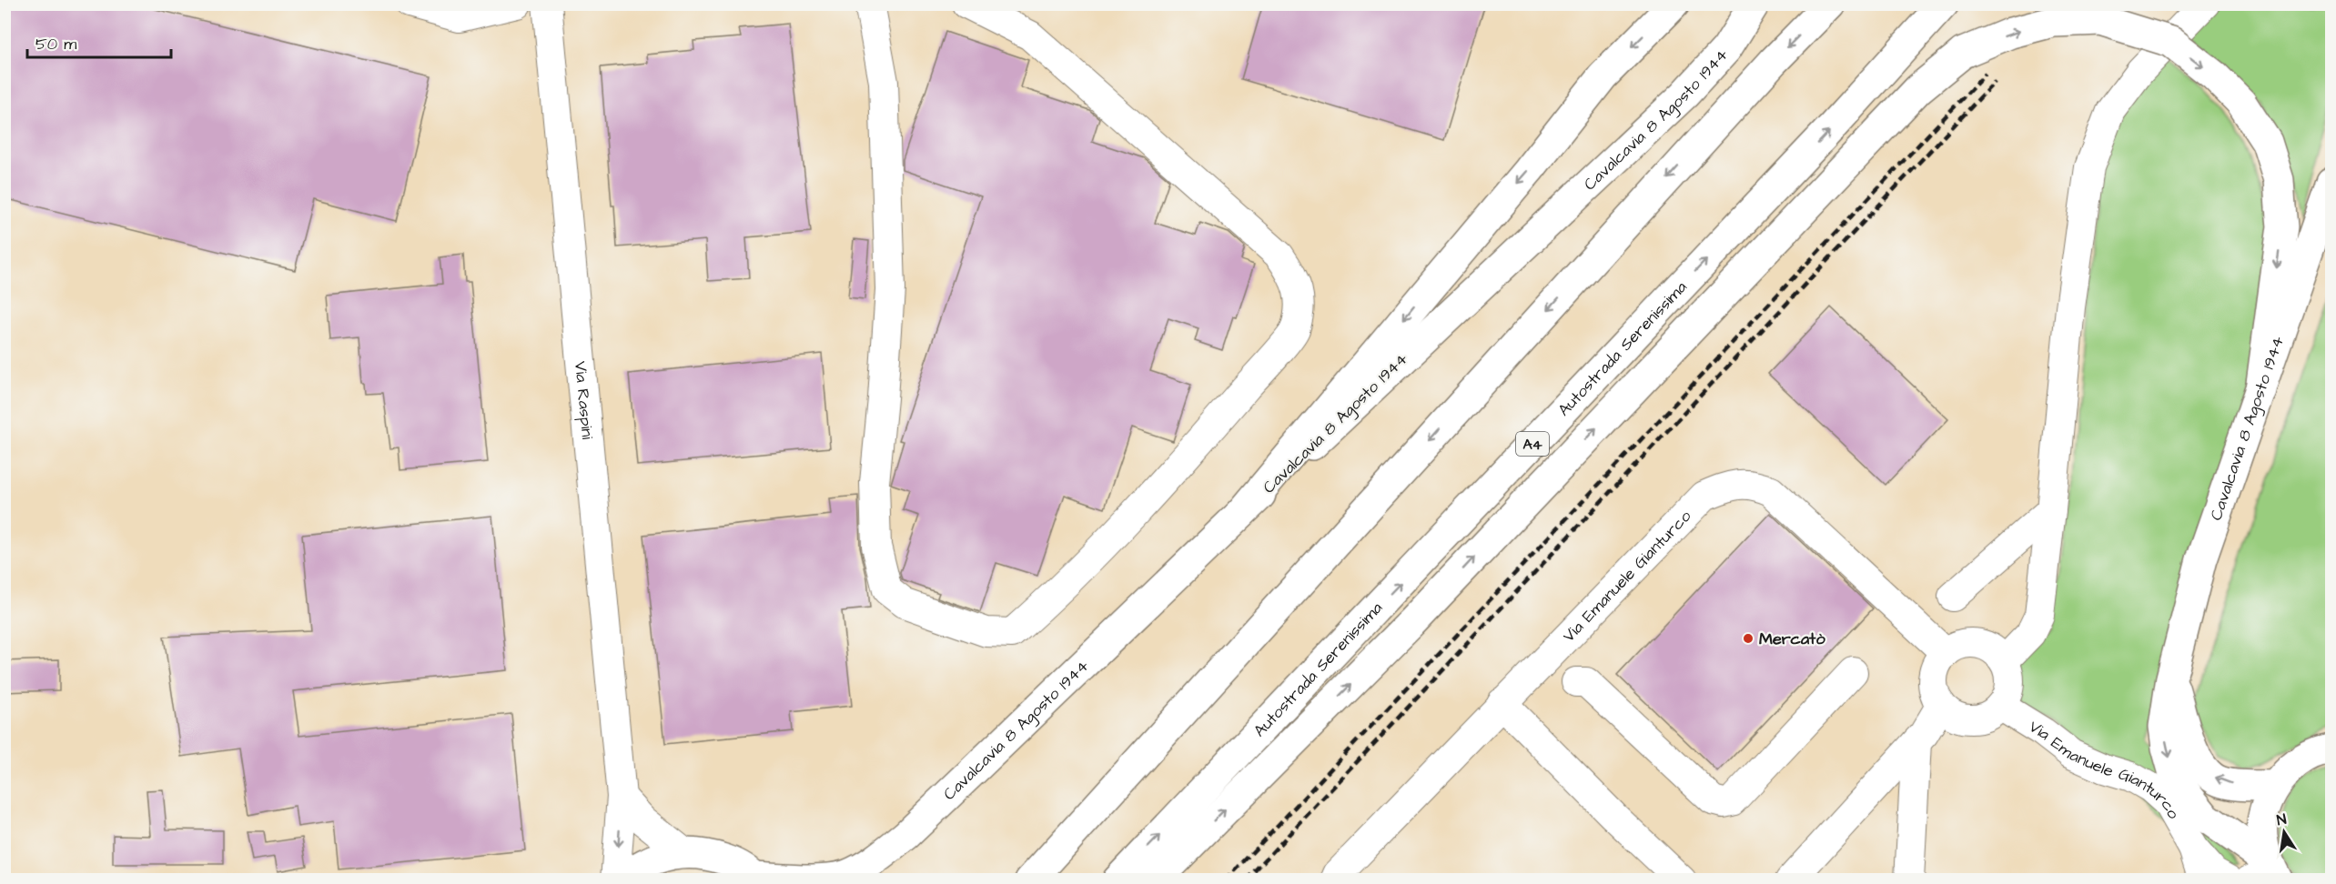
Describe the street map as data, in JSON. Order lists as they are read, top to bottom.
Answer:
{
  "streets": {
    "main road": ["Cavalcavia 8 Agosto 1944", "Autostrada Serenissima", "A4"],
    "street": ["Via Raspini", "Via Emanuele Gianturco"]
  },
  "places": ["Mercatò"],
  "scale_bar": "50 m",
  "north": "top"
}
